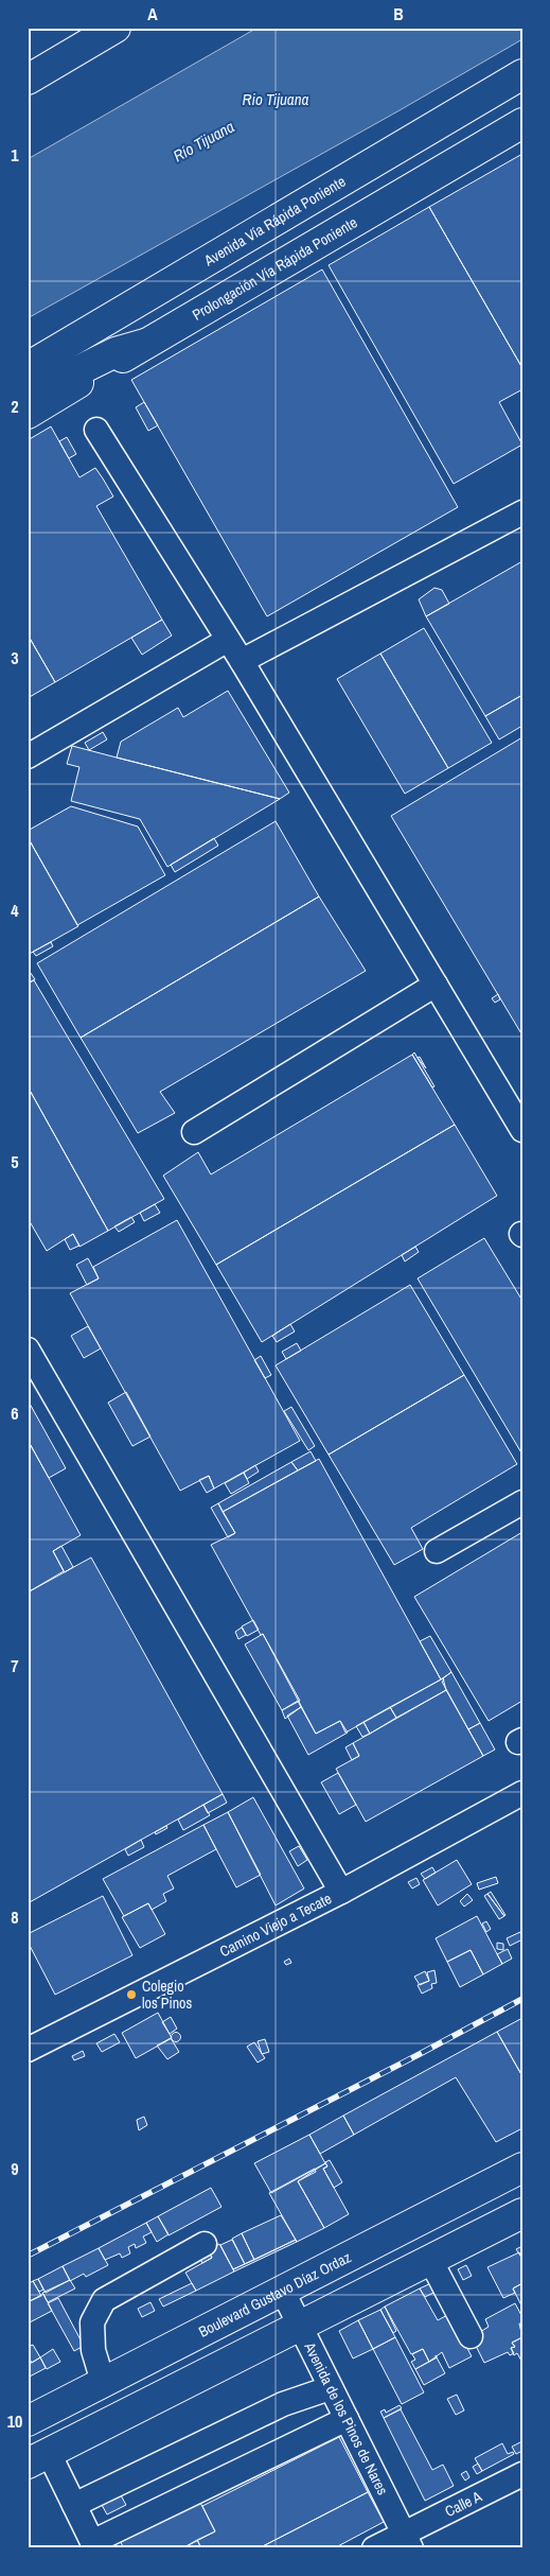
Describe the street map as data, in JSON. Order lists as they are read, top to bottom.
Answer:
{
  "streets": {
    "main road": ["Avenida Vía Rápida Poniente", "Prolongación Vía Rápida Poniente", "Boulevard Gustavo Díaz Ordaz"],
    "street": ["Camino Viejo a Tecate", "Avenida de los Pinos de Nares", "Calle A"]
  },
  "crossings": [
    ["Boulevard Gustavo Díaz Ordaz", "Avenida de los Pinos de Nares"],
    ["Avenida de los Pinos de Nares", "Calle A"]
  ],
  "water": ["Rio Tijuana", "Río Tijuana"],
  "places": ["Colegio los Pinos"],
  "grid": {
    "columns": ["A", "B"],
    "rows": [
      "1",
      "2",
      "3",
      "4",
      "5",
      "6",
      "7",
      "8",
      "9",
      "10"
    ]
  }
}
